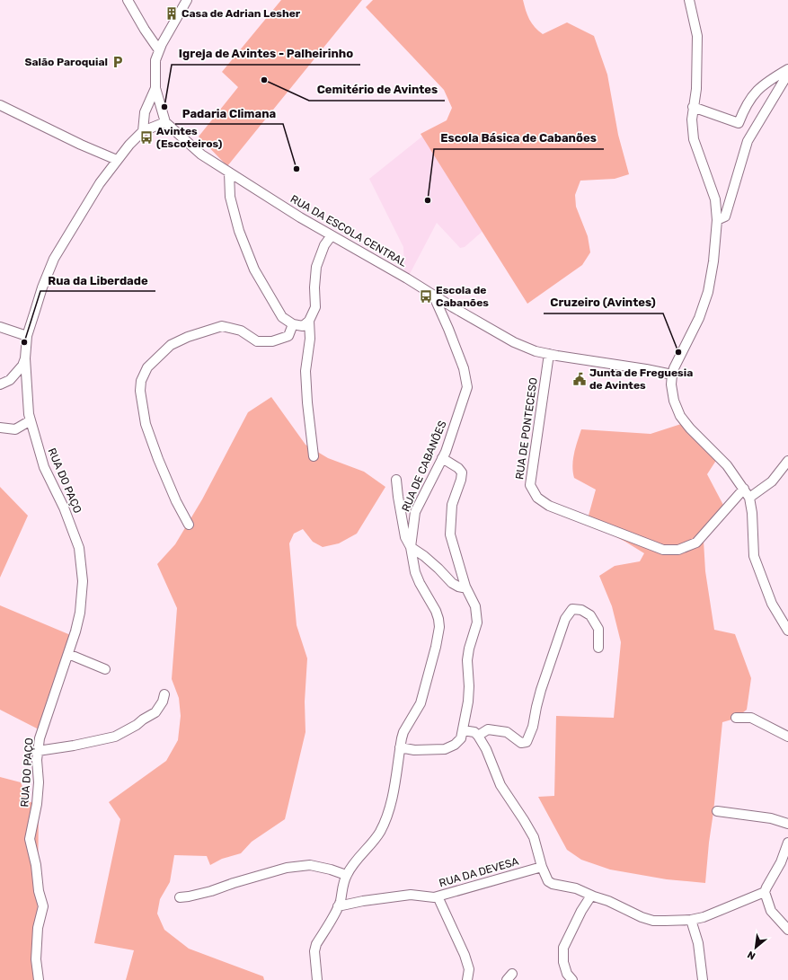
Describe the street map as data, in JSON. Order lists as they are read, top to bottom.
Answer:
{
  "streets": {
    "street": [
      "RUA DA ESCOLA CENTRAL",
      "RUA DE PONTECESO",
      "RUA DE CABANÕES",
      "RUA DO PAÇO",
      "RUA DA DEVESA"
    ]
  },
  "crossings": [
    ["RUA DA ESCOLA CENTRAL", "RUA DE PONTECESO"],
    ["RUA DA ESCOLA CENTRAL", "RUA DE CABANÕES"]
  ],
  "places": {
    "building": ["Casa de Adrian Lesher"],
    "parking": ["Salão Paroquial"],
    "other": [
      "Cemitério de Avintes",
      "Igreja de Avintes - Palheirinho",
      "Padaria Climana",
      "Escola Básica de Cabanões",
      "Rua da Liberdade",
      "Cruzeiro (Avintes)"
    ],
    "bus stop": ["Avintes (Escoteiros)", "Escola de Cabanões"],
    "public building": ["Junta de Freguesia de Avintes"]
  },
  "north": "bottom left"
}
